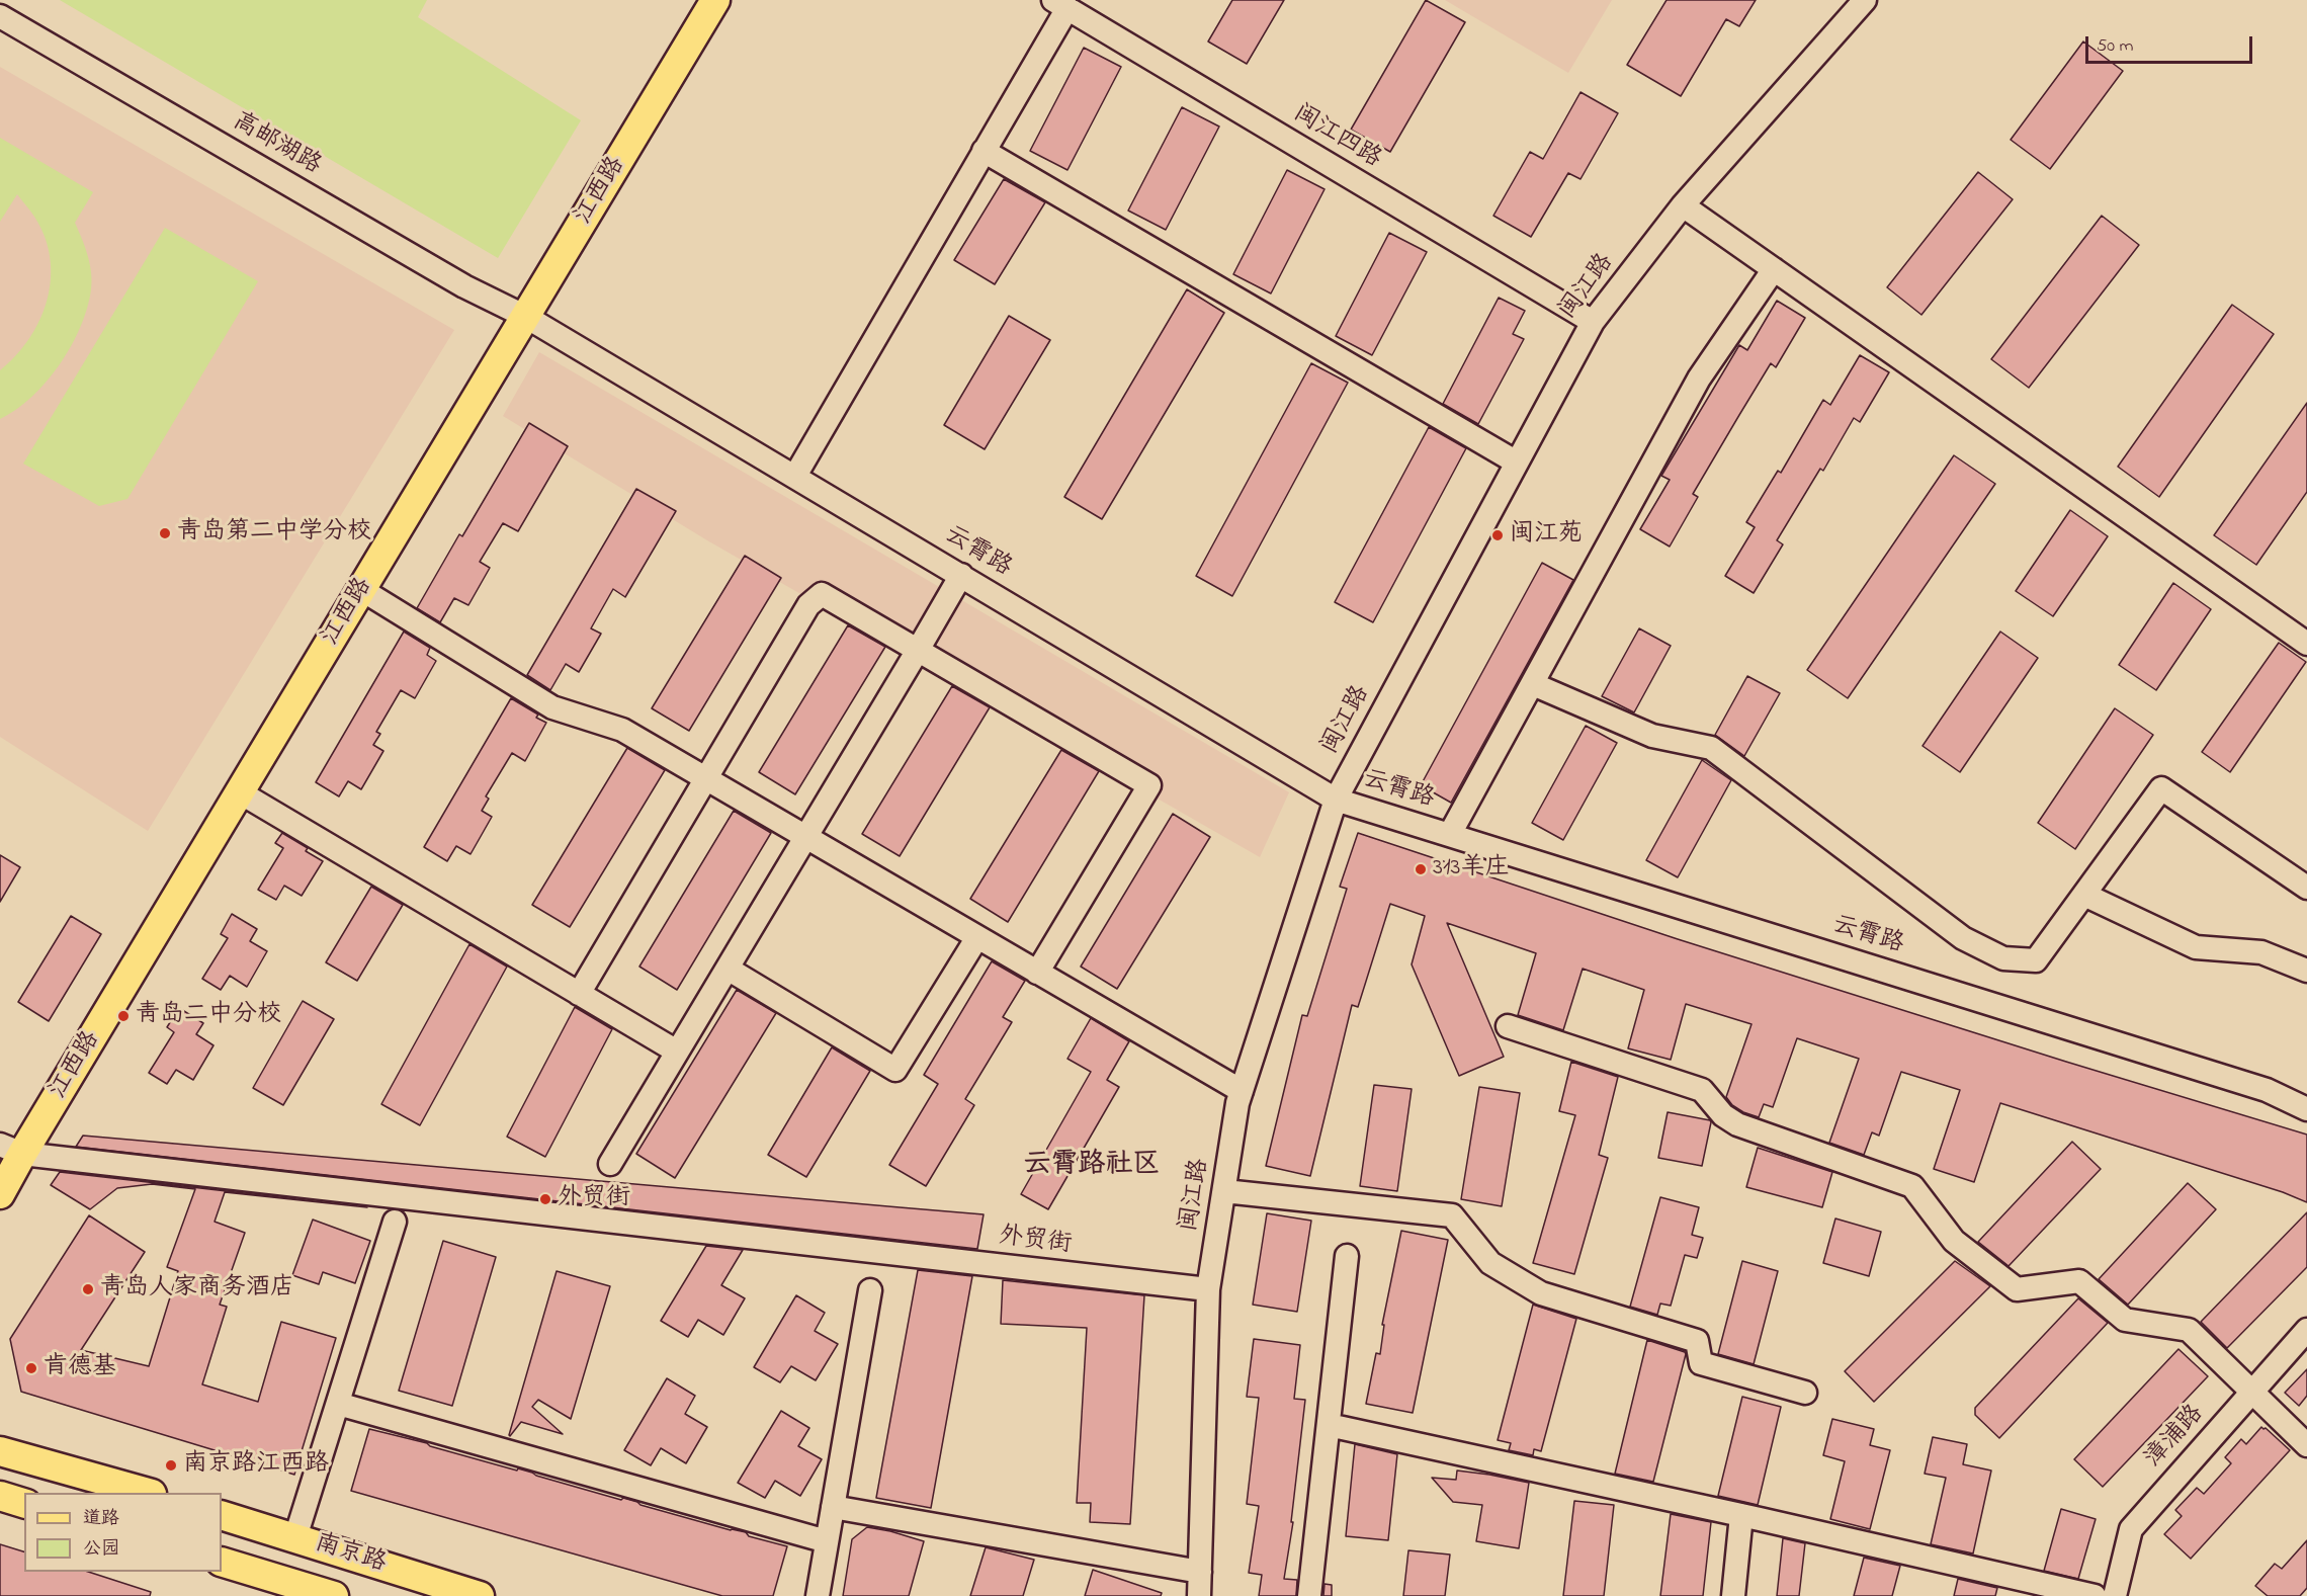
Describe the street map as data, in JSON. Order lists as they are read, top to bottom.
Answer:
{
  "streets": {
    "main road": ["江西路", "南京路"],
    "street": [
      "闽江四路",
      "高邮湖路",
      "闽江路",
      "云霄路",
      "外贸街",
      "漳浦路"
    ]
  },
  "crossings": [
    ["闽江四路", "闽江路"],
    ["高邮湖路", "江西路"],
    ["高邮湖路", "云霄路"],
    ["江西路", "云霄路"],
    ["江西路", "外贸街"],
    ["闽江路", "云霄路"],
    ["闽江路", "外贸街"]
  ],
  "districts": ["云霄路社区"],
  "places": [
    "青岛第二中学分校",
    "闽江苑",
    "313羊庄",
    "青岛二中分校",
    "外贸街",
    "青岛人家商务酒店",
    "肯德基",
    "南京路江西路"
  ],
  "legend": ["道路", "公园"],
  "scale_bar": "50 m"
}
